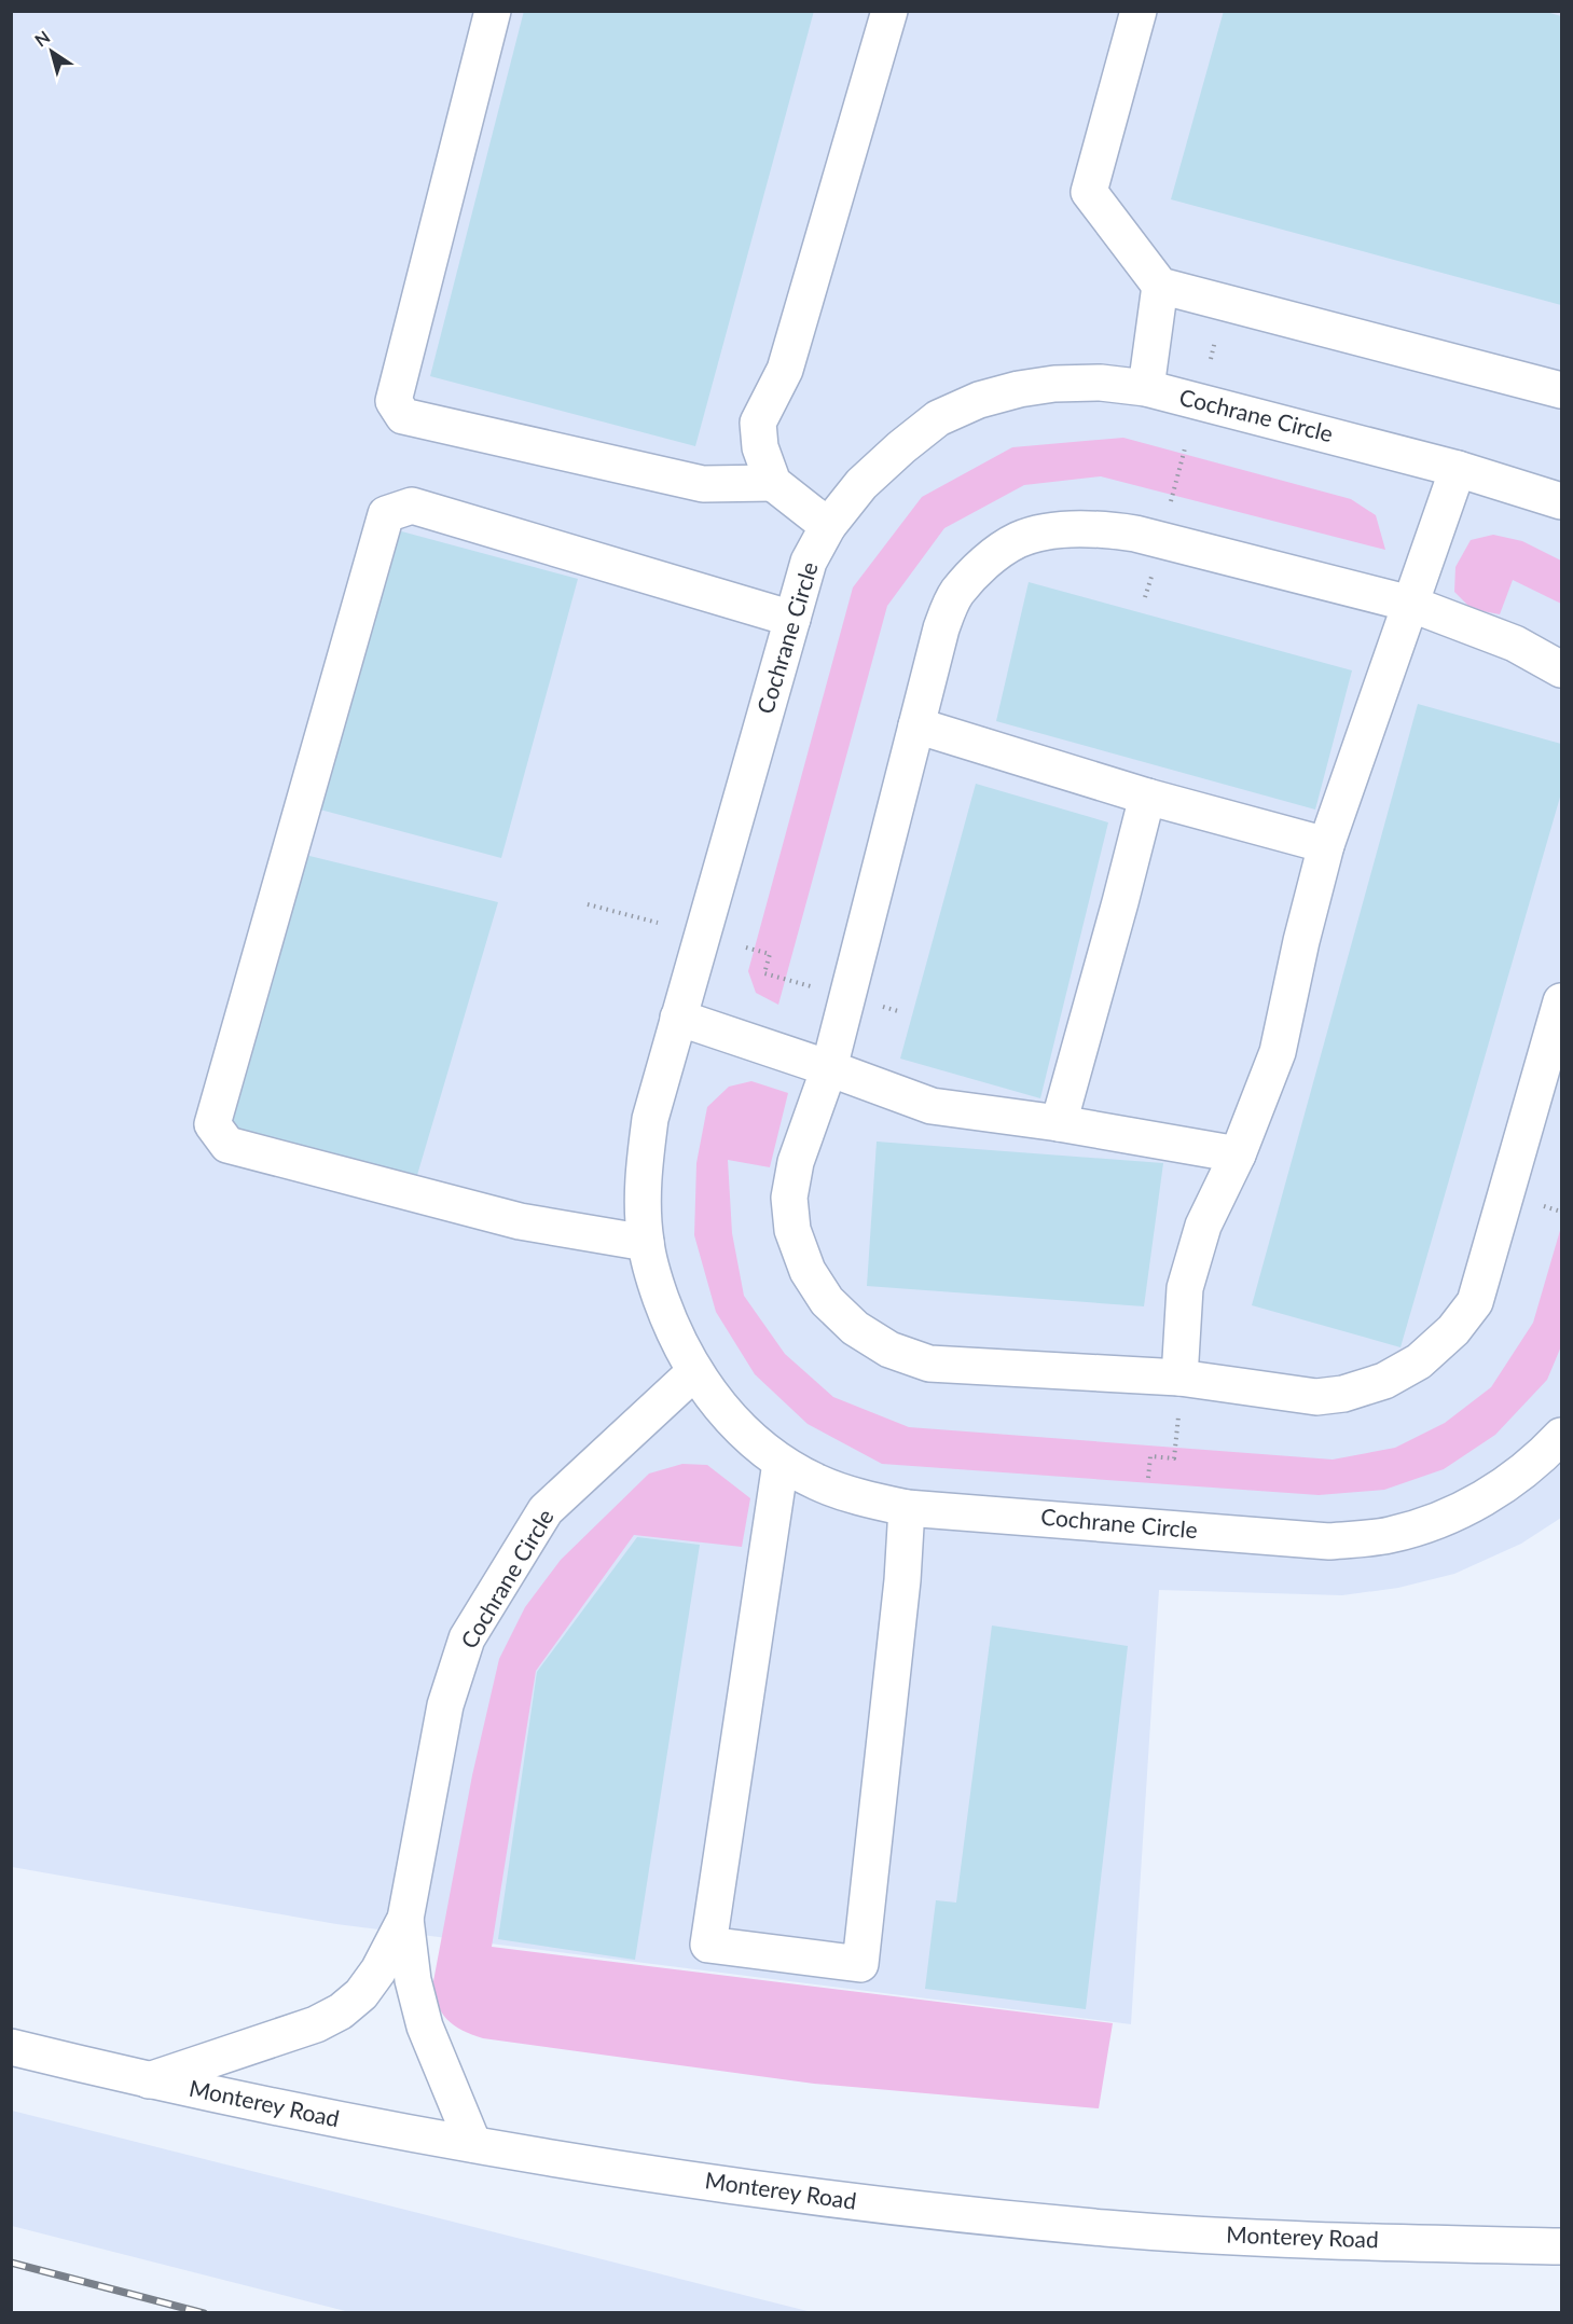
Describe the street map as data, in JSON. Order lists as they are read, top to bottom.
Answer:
{
  "streets": {
    "street": ["Cochrane Circle", "Monterey Road"]
  },
  "crossings": [
    ["Cochrane Circle", "Monterey Road"]
  ],
  "north": "top left"
}
